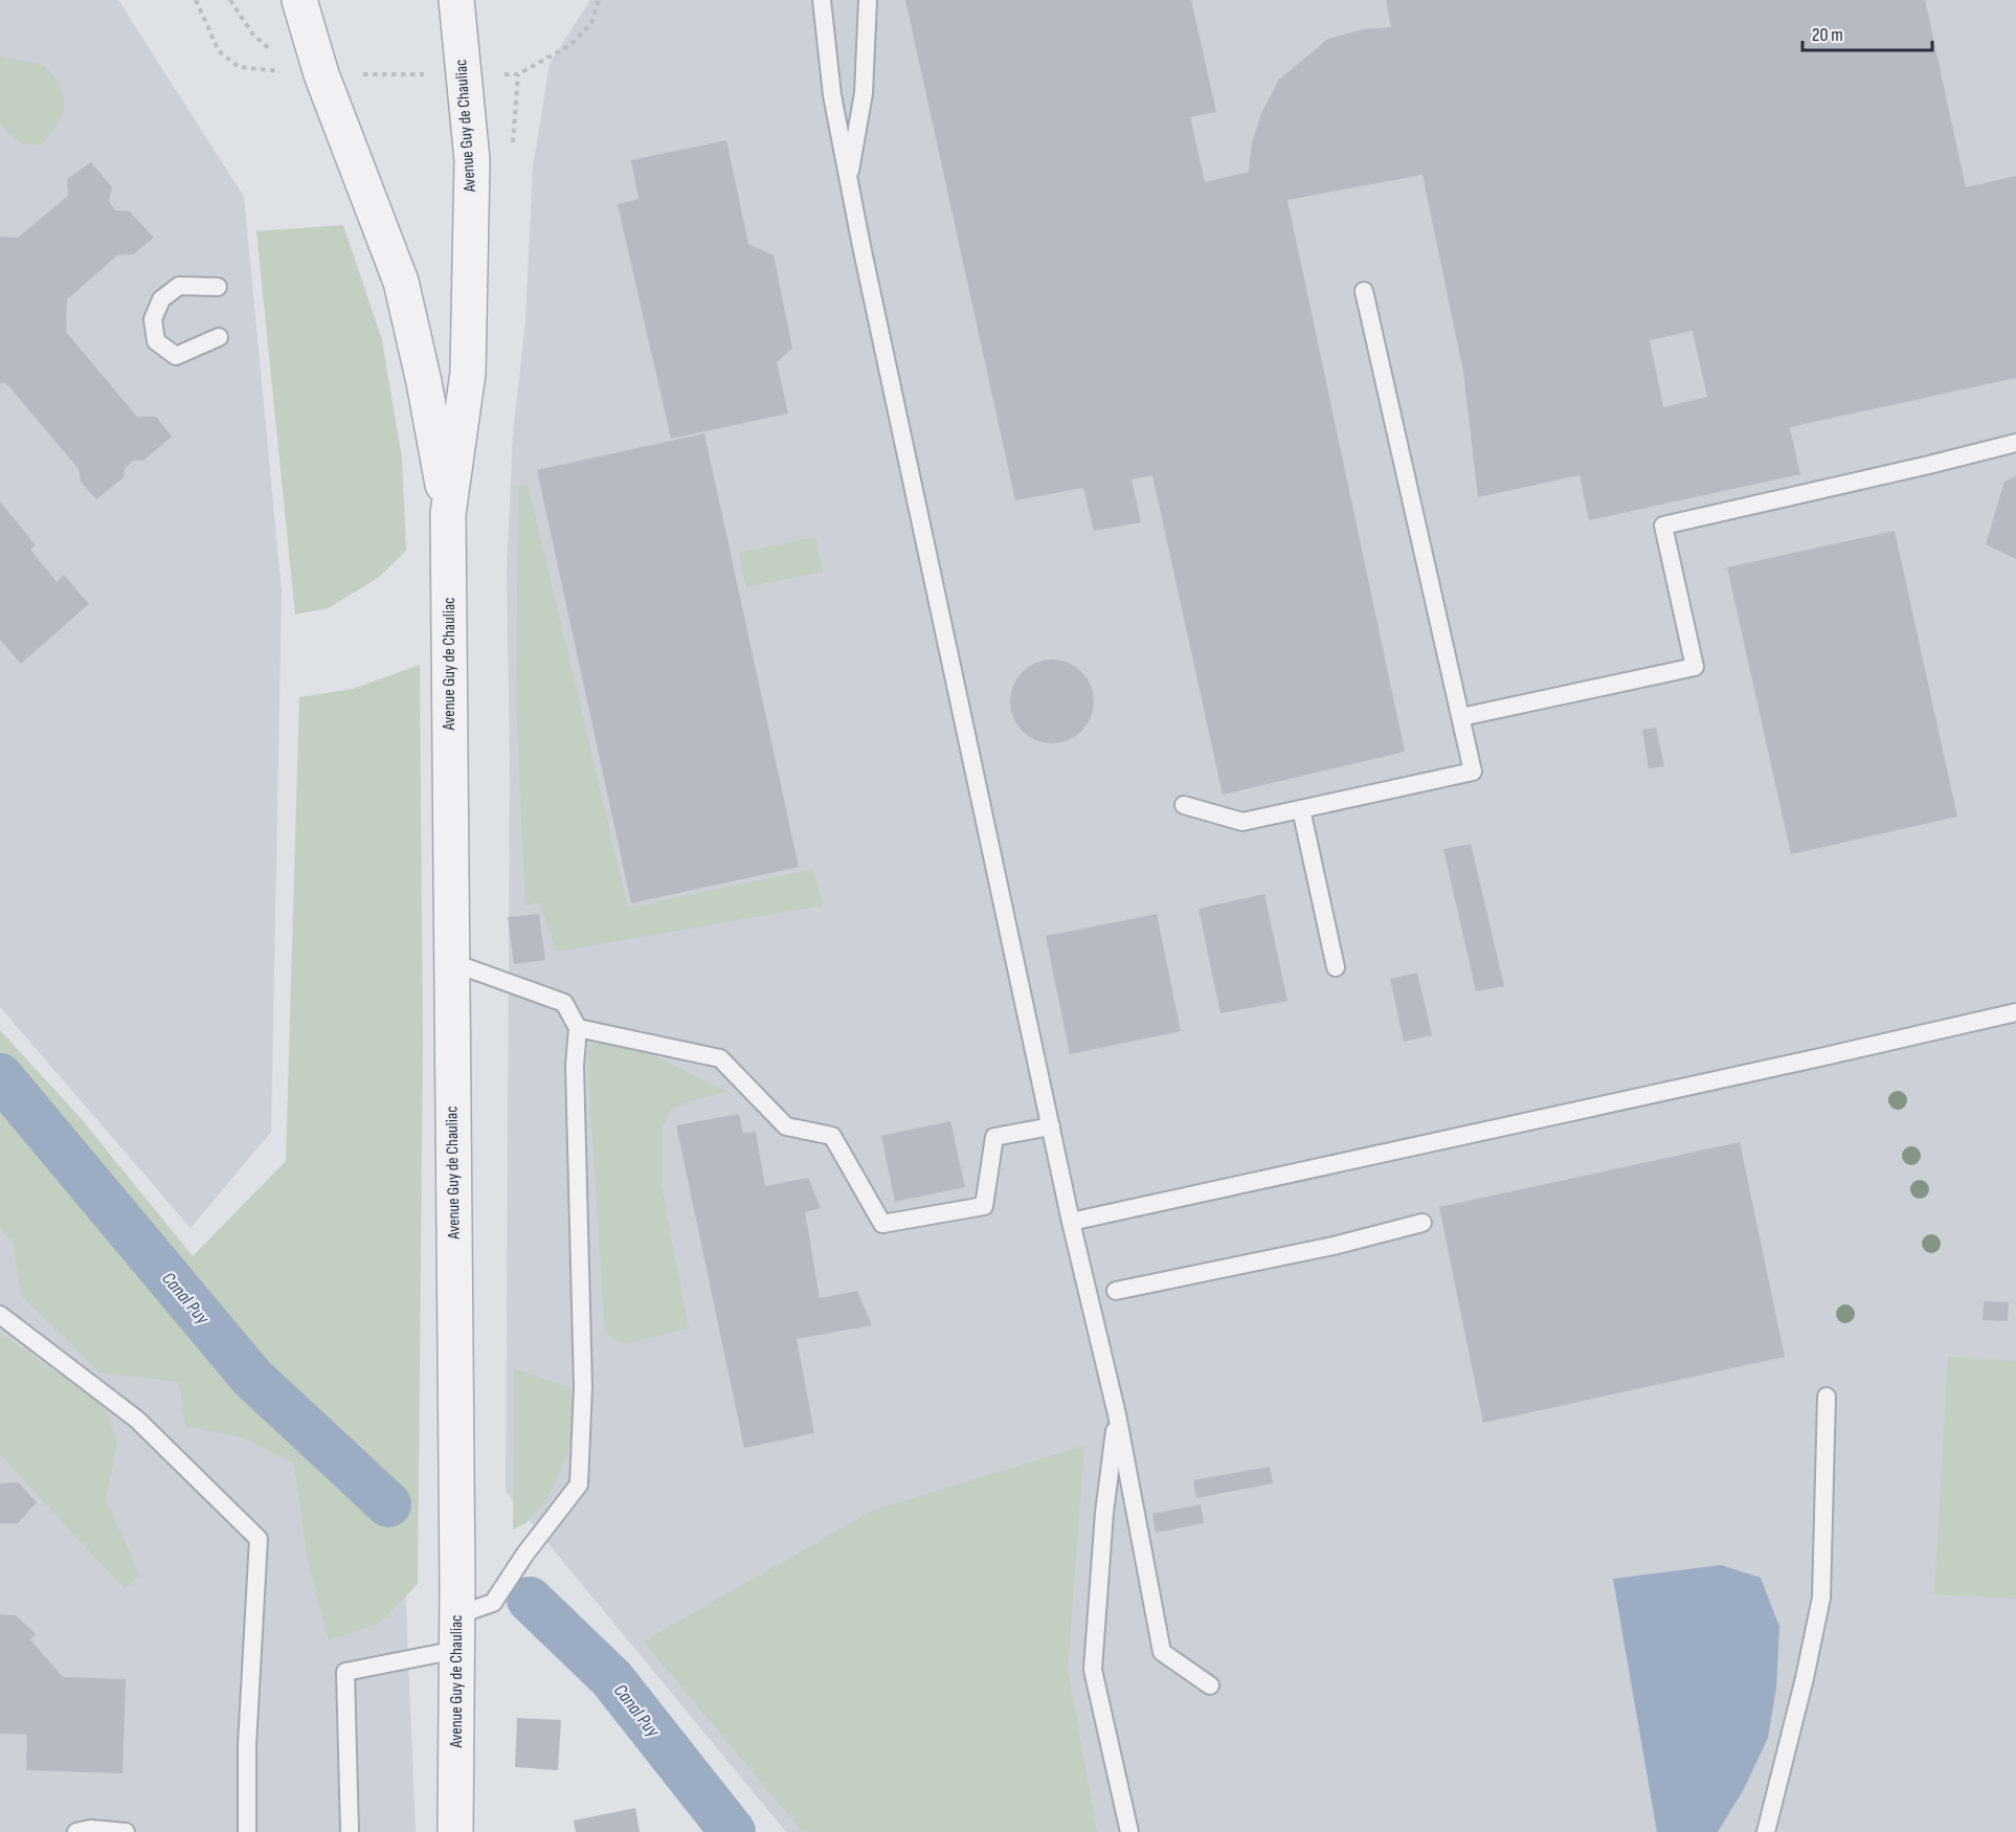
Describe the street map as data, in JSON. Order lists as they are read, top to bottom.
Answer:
{
  "streets": {
    "street": ["Avenue Guy de Chauliac"]
  },
  "water": ["Canal Puy"],
  "scale_bar": "20 m"
}
